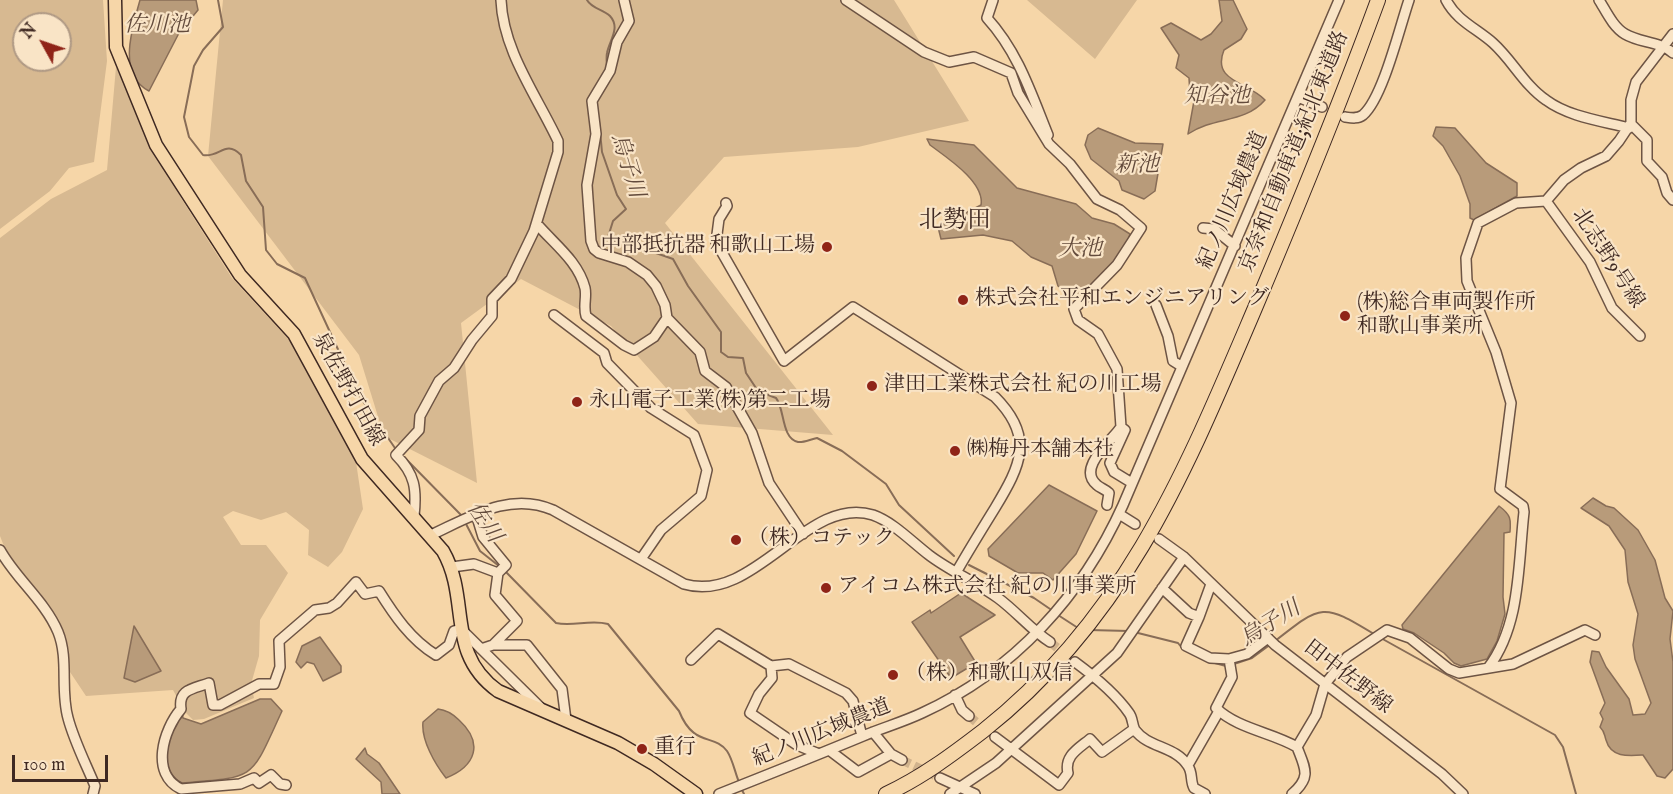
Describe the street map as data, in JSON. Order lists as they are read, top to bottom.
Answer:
{
  "streets": {
    "highway": ["京奈和自動車道;紀北東道路"],
    "main road": ["泉佐野打田線"],
    "street": ["紀ノ川広域農道", "北志野9号線", "田中佐野線"]
  },
  "districts": ["北勢田"],
  "water": [
    "佐川池",
    "知谷池",
    "烏子川",
    "新池",
    "大池",
    "佐川"
  ],
  "places": [
    "中部抵抗器 和歌山工場",
    "株式会社平和エンジニアリング",
    "(株)総合車両製作所 和歌山事業所",
    "津田工業株式会社 紀の川工場",
    "永山電子工業(株)第二工場",
    "㈱梅丹本舗本社",
    "（株）コテック",
    "アイコム株式会社 紀の川事業所",
    "（株）和歌山双信",
    "重行"
  ],
  "scale_bar": "100 m",
  "north": "top left"
}
